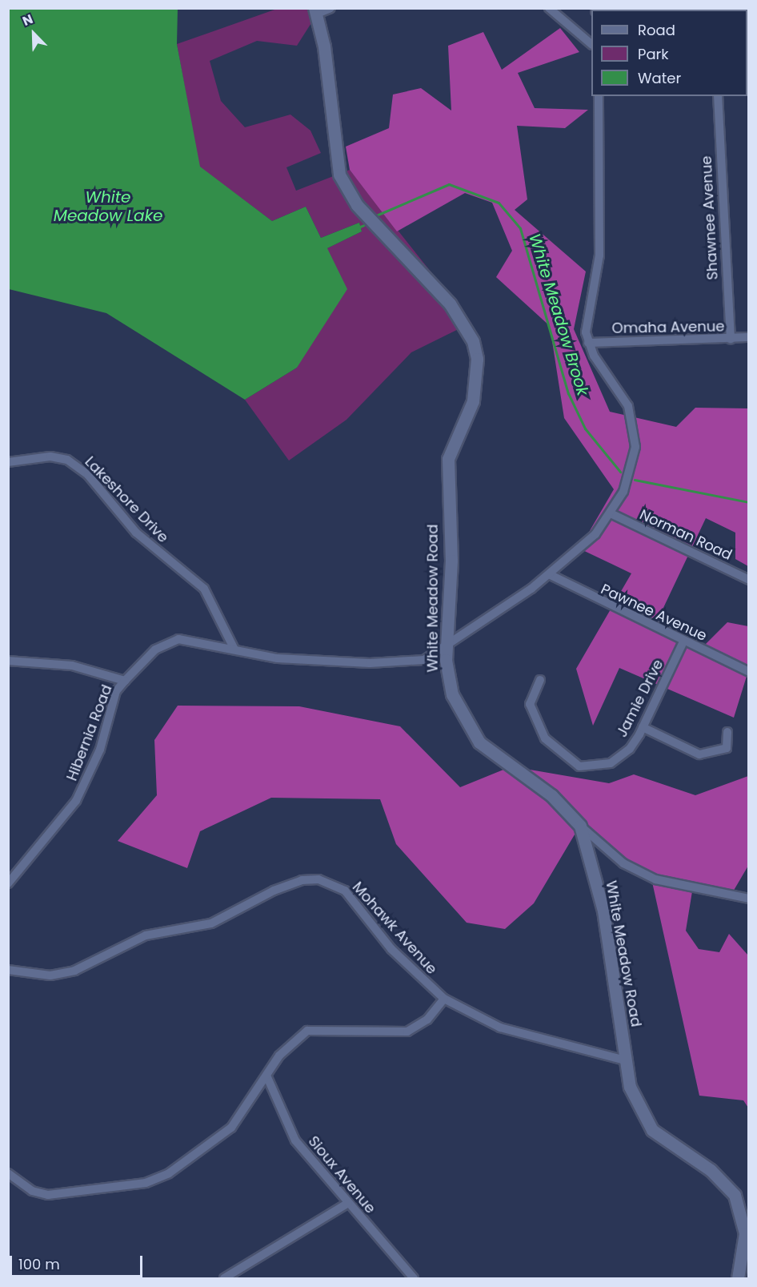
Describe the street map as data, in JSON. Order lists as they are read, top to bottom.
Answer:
{
  "streets": {
    "street": [
      "Shawnee Avenue",
      "Omaha Avenue",
      "Lakeshore Drive",
      "Norman Road",
      "White Meadow Road",
      "Pawnee Avenue",
      "Jamie Drive",
      "Hibernia Road",
      "Mohawk Avenue",
      "Sioux Avenue"
    ]
  },
  "crossings": [
    ["Shawnee Avenue", "Omaha Avenue"],
    ["Lakeshore Drive", "Hibernia Road"],
    ["White Meadow Road", "Mohawk Avenue"],
    ["Pawnee Avenue", "Jamie Drive"]
  ],
  "water": ["White Meadow Lake", "White Meadow Brook"],
  "legend": ["Road", "Park", "Water"],
  "scale_bar": "100 m",
  "north": "top left"
}
